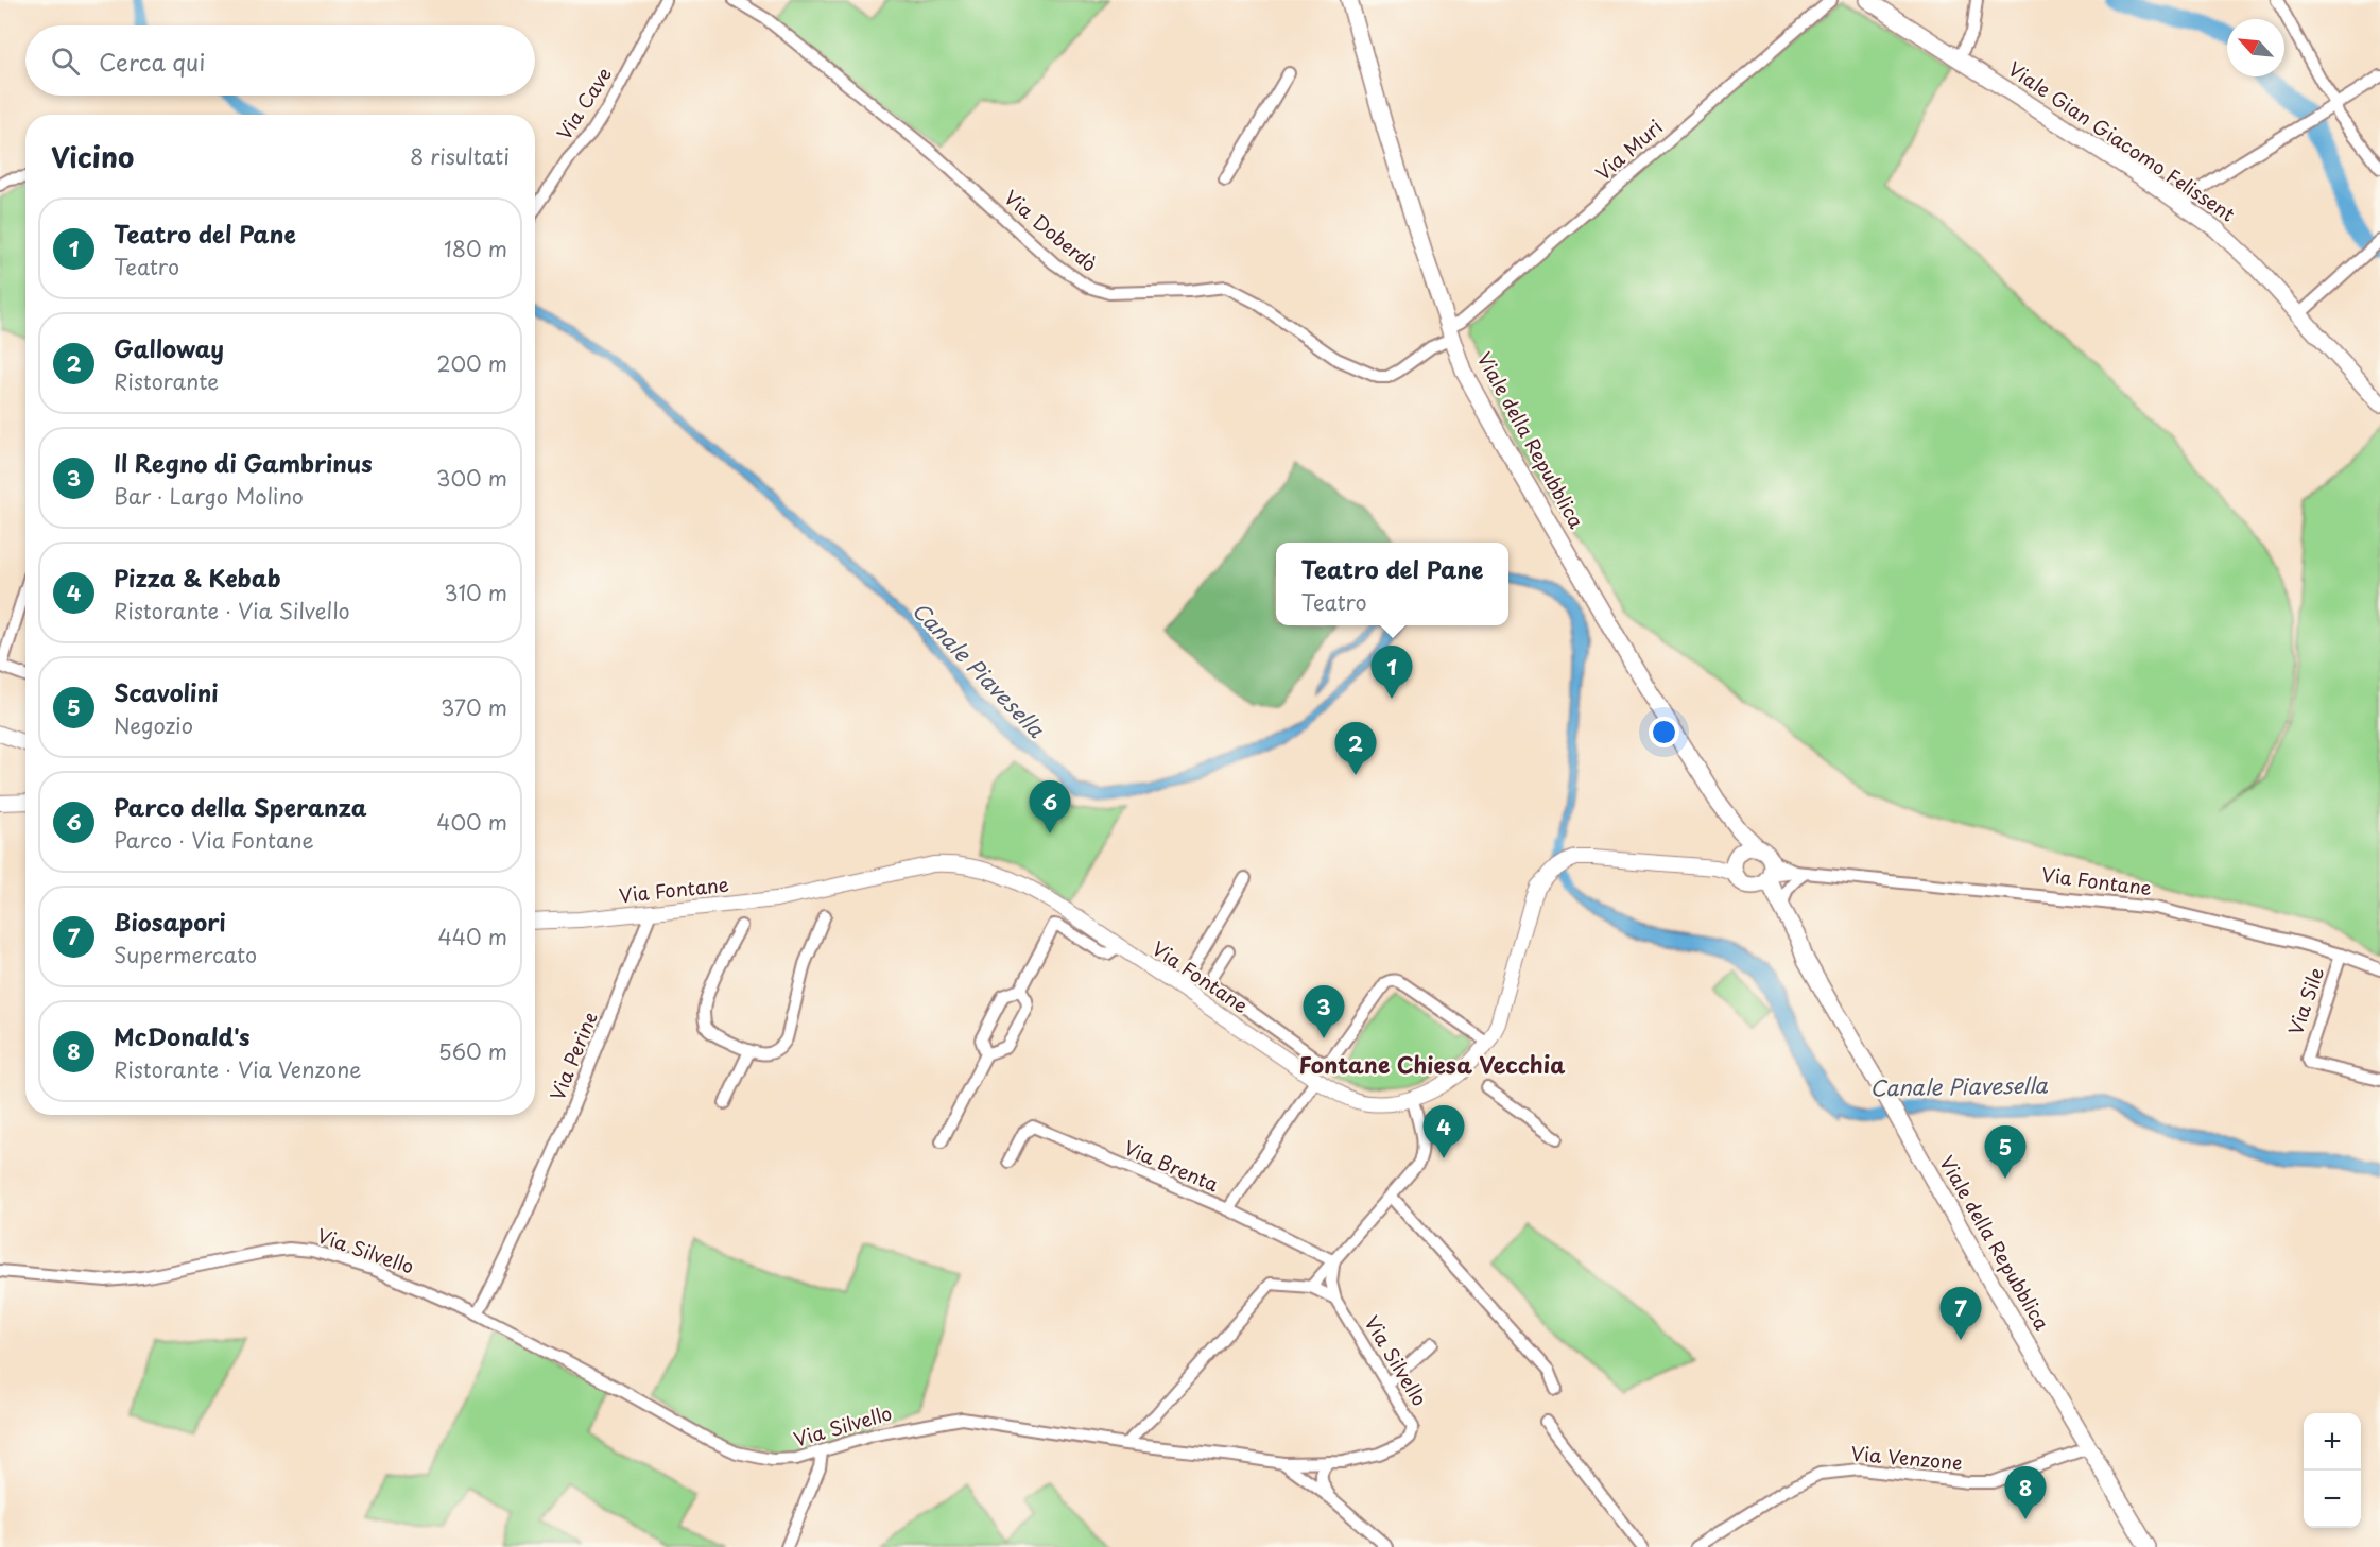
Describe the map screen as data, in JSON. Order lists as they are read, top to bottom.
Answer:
{
  "streets": {
    "main road": ["Viale Gian Giacomo Felissent", "Viale della Repubblica"],
    "street": [
      "Via Cave",
      "Via Muri",
      "Via Doberdò",
      "Via Fontane",
      "Via Sile",
      "Via Perine",
      "Via Brenta",
      "Via Silvello",
      "Via Venzone"
    ]
  },
  "crossings": [
    ["Via Muri", "Via Doberdò"],
    ["Via Muri", "Viale della Repubblica"],
    ["Via Doberdò", "Viale della Repubblica"],
    ["Viale della Repubblica", "Via Fontane"],
    ["Viale della Repubblica", "Via Venzone"],
    ["Via Fontane", "Via Sile"],
    ["Via Fontane", "Via Perine"],
    ["Via Perine", "Via Silvello"]
  ],
  "districts": ["Fontane Chiesa Vecchia"],
  "water": ["Canale Piavesella"],
  "north": "top left",
  "page": {
    "search": "Cerca qui",
    "heading": ["Vicino", "8 risultati"],
    "list": [
      {
        "mark": "1",
        "name": "Teatro del Pane",
        "note": "Teatro",
        "value": "180 m"
      },
      {
        "mark": "2",
        "name": "Galloway",
        "note": "Ristorante",
        "value": "200 m"
      },
      {
        "mark": "3",
        "name": "Il Regno di Gambrinus",
        "note": "Bar · Largo Molino",
        "value": "300 m"
      },
      {
        "mark": "4",
        "name": "Pizza & Kebab",
        "note": "Ristorante · Via Silvello",
        "value": "310 m"
      },
      {
        "mark": "5",
        "name": "Scavolini",
        "note": "Negozio",
        "value": "370 m"
      },
      {
        "mark": "6",
        "name": "Parco della Speranza",
        "note": "Parco · Via Fontane",
        "value": "400 m"
      },
      {
        "mark": "7",
        "name": "Biosapori",
        "note": "Supermercato",
        "value": "440 m"
      },
      {
        "mark": "8",
        "name": "McDonald's",
        "note": "Ristorante · Via Venzone",
        "value": "560 m"
      }
    ],
    "popup": ["Teatro del Pane", "Teatro"],
    "pins": [
      "1",
      "2",
      "6",
      "3",
      "4",
      "5",
      "7",
      "8"
    ],
    "map_buttons": ["+", "−"]
  }
}
